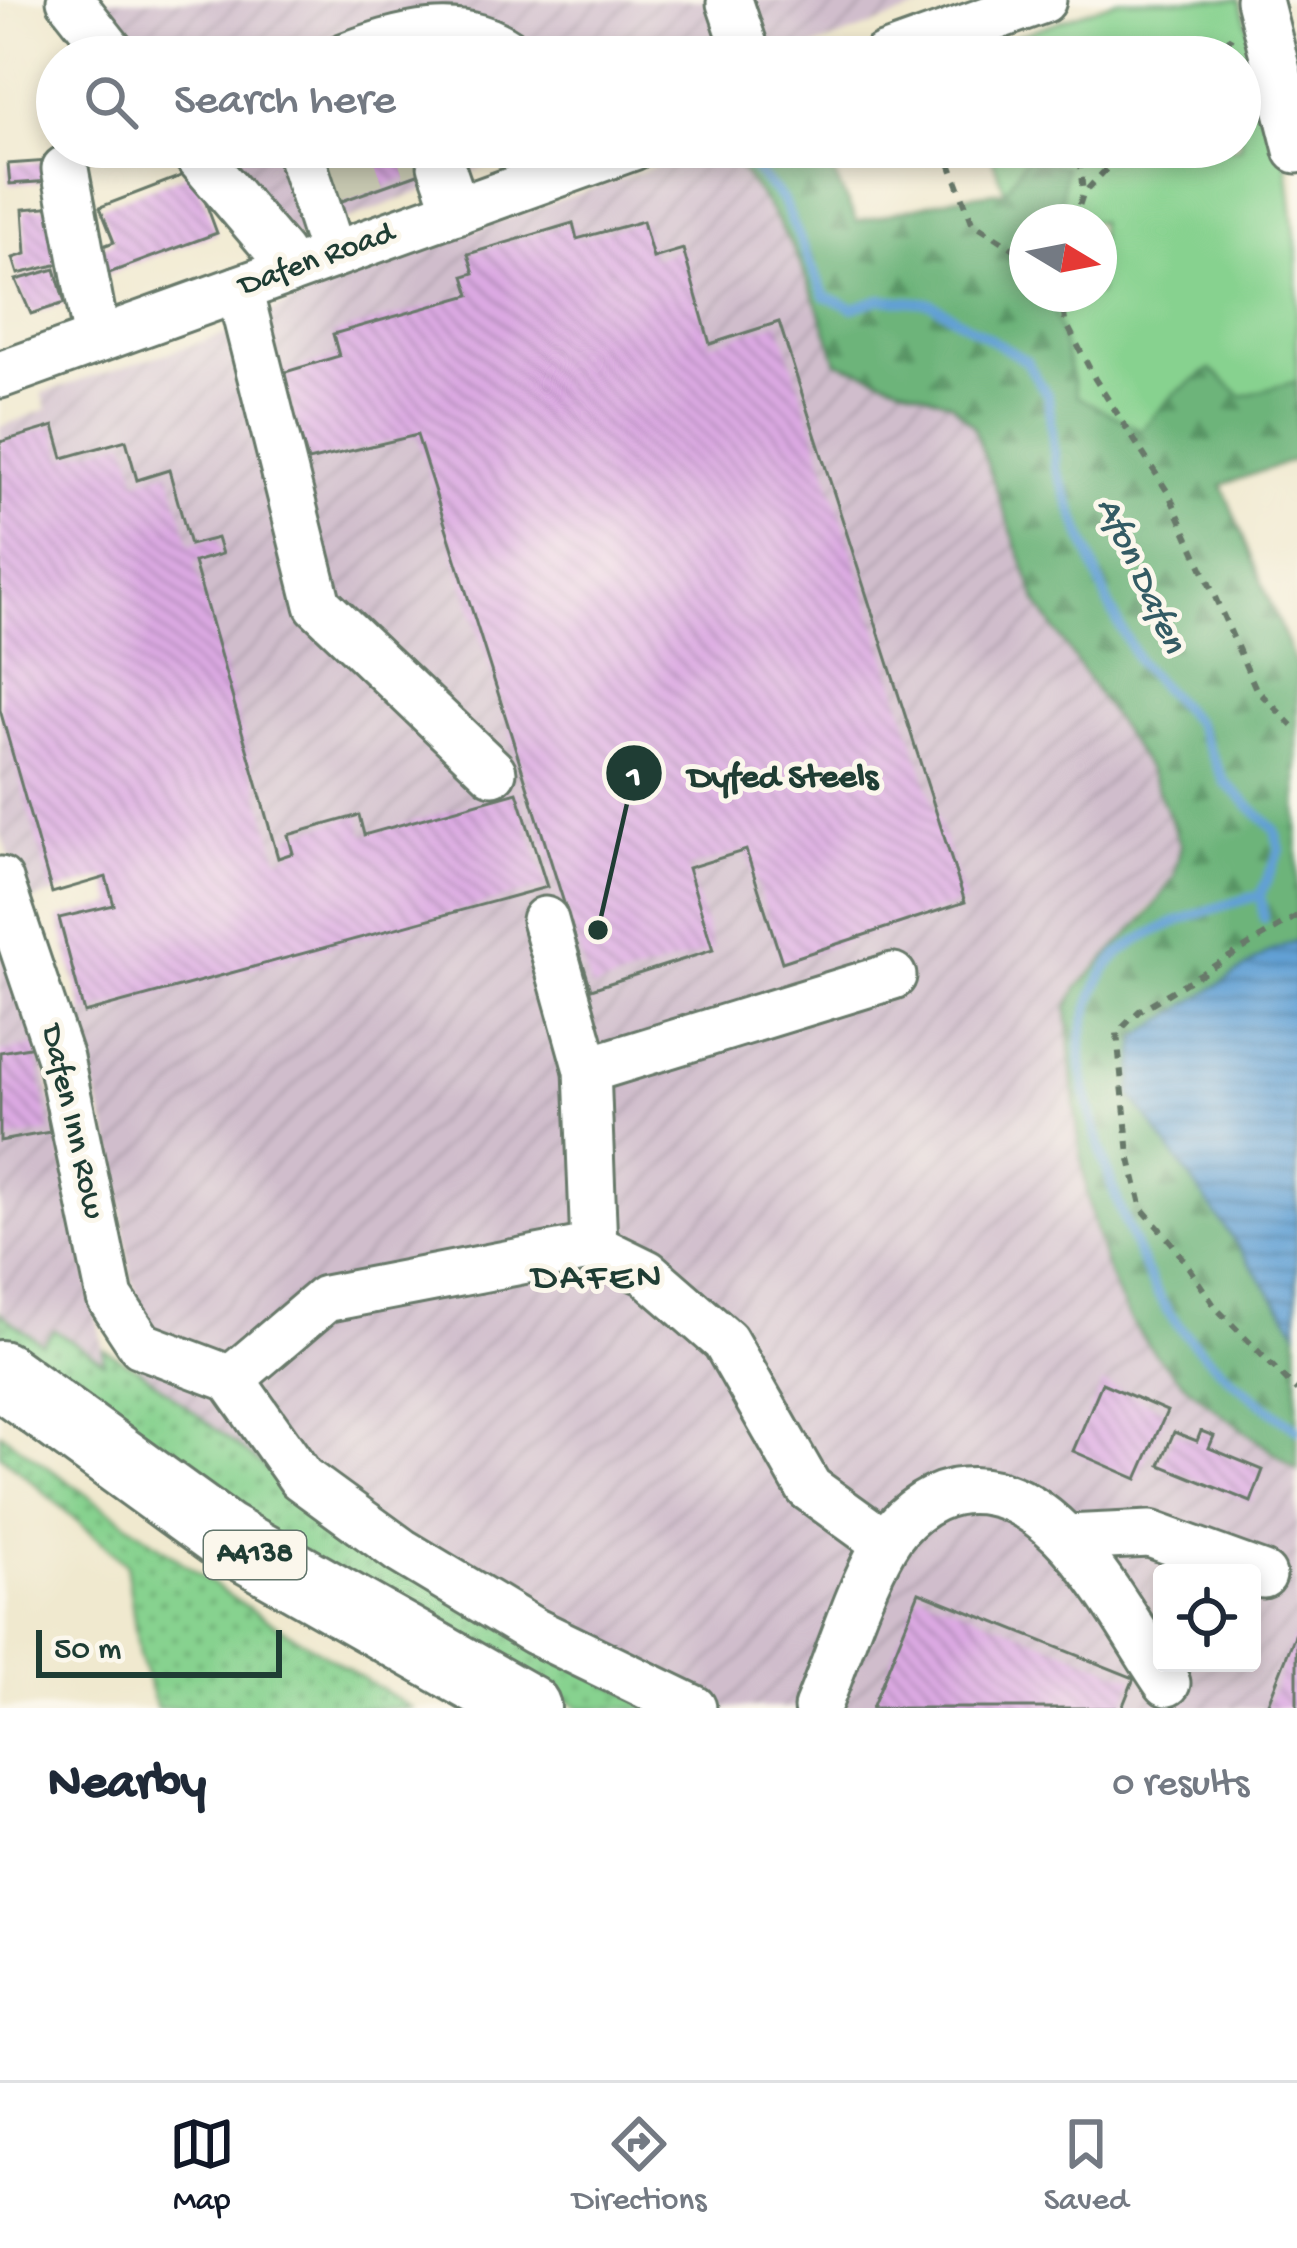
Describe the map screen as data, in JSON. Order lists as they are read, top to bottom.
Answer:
{
  "streets": {
    "highway": ["A4138"],
    "street": ["Dafen Road", "Dafen Inn Row"]
  },
  "districts": ["DAFEN"],
  "water": ["Afon Dafen"],
  "places": ["Dyfed Steels"],
  "scale_bar": "50 m",
  "north": "right",
  "page": {
    "search": "Search here",
    "scale": "50 m",
    "heading": ["Nearby", "0 results"],
    "nav": ["Map", "Directions", "Saved"]
  }
}
